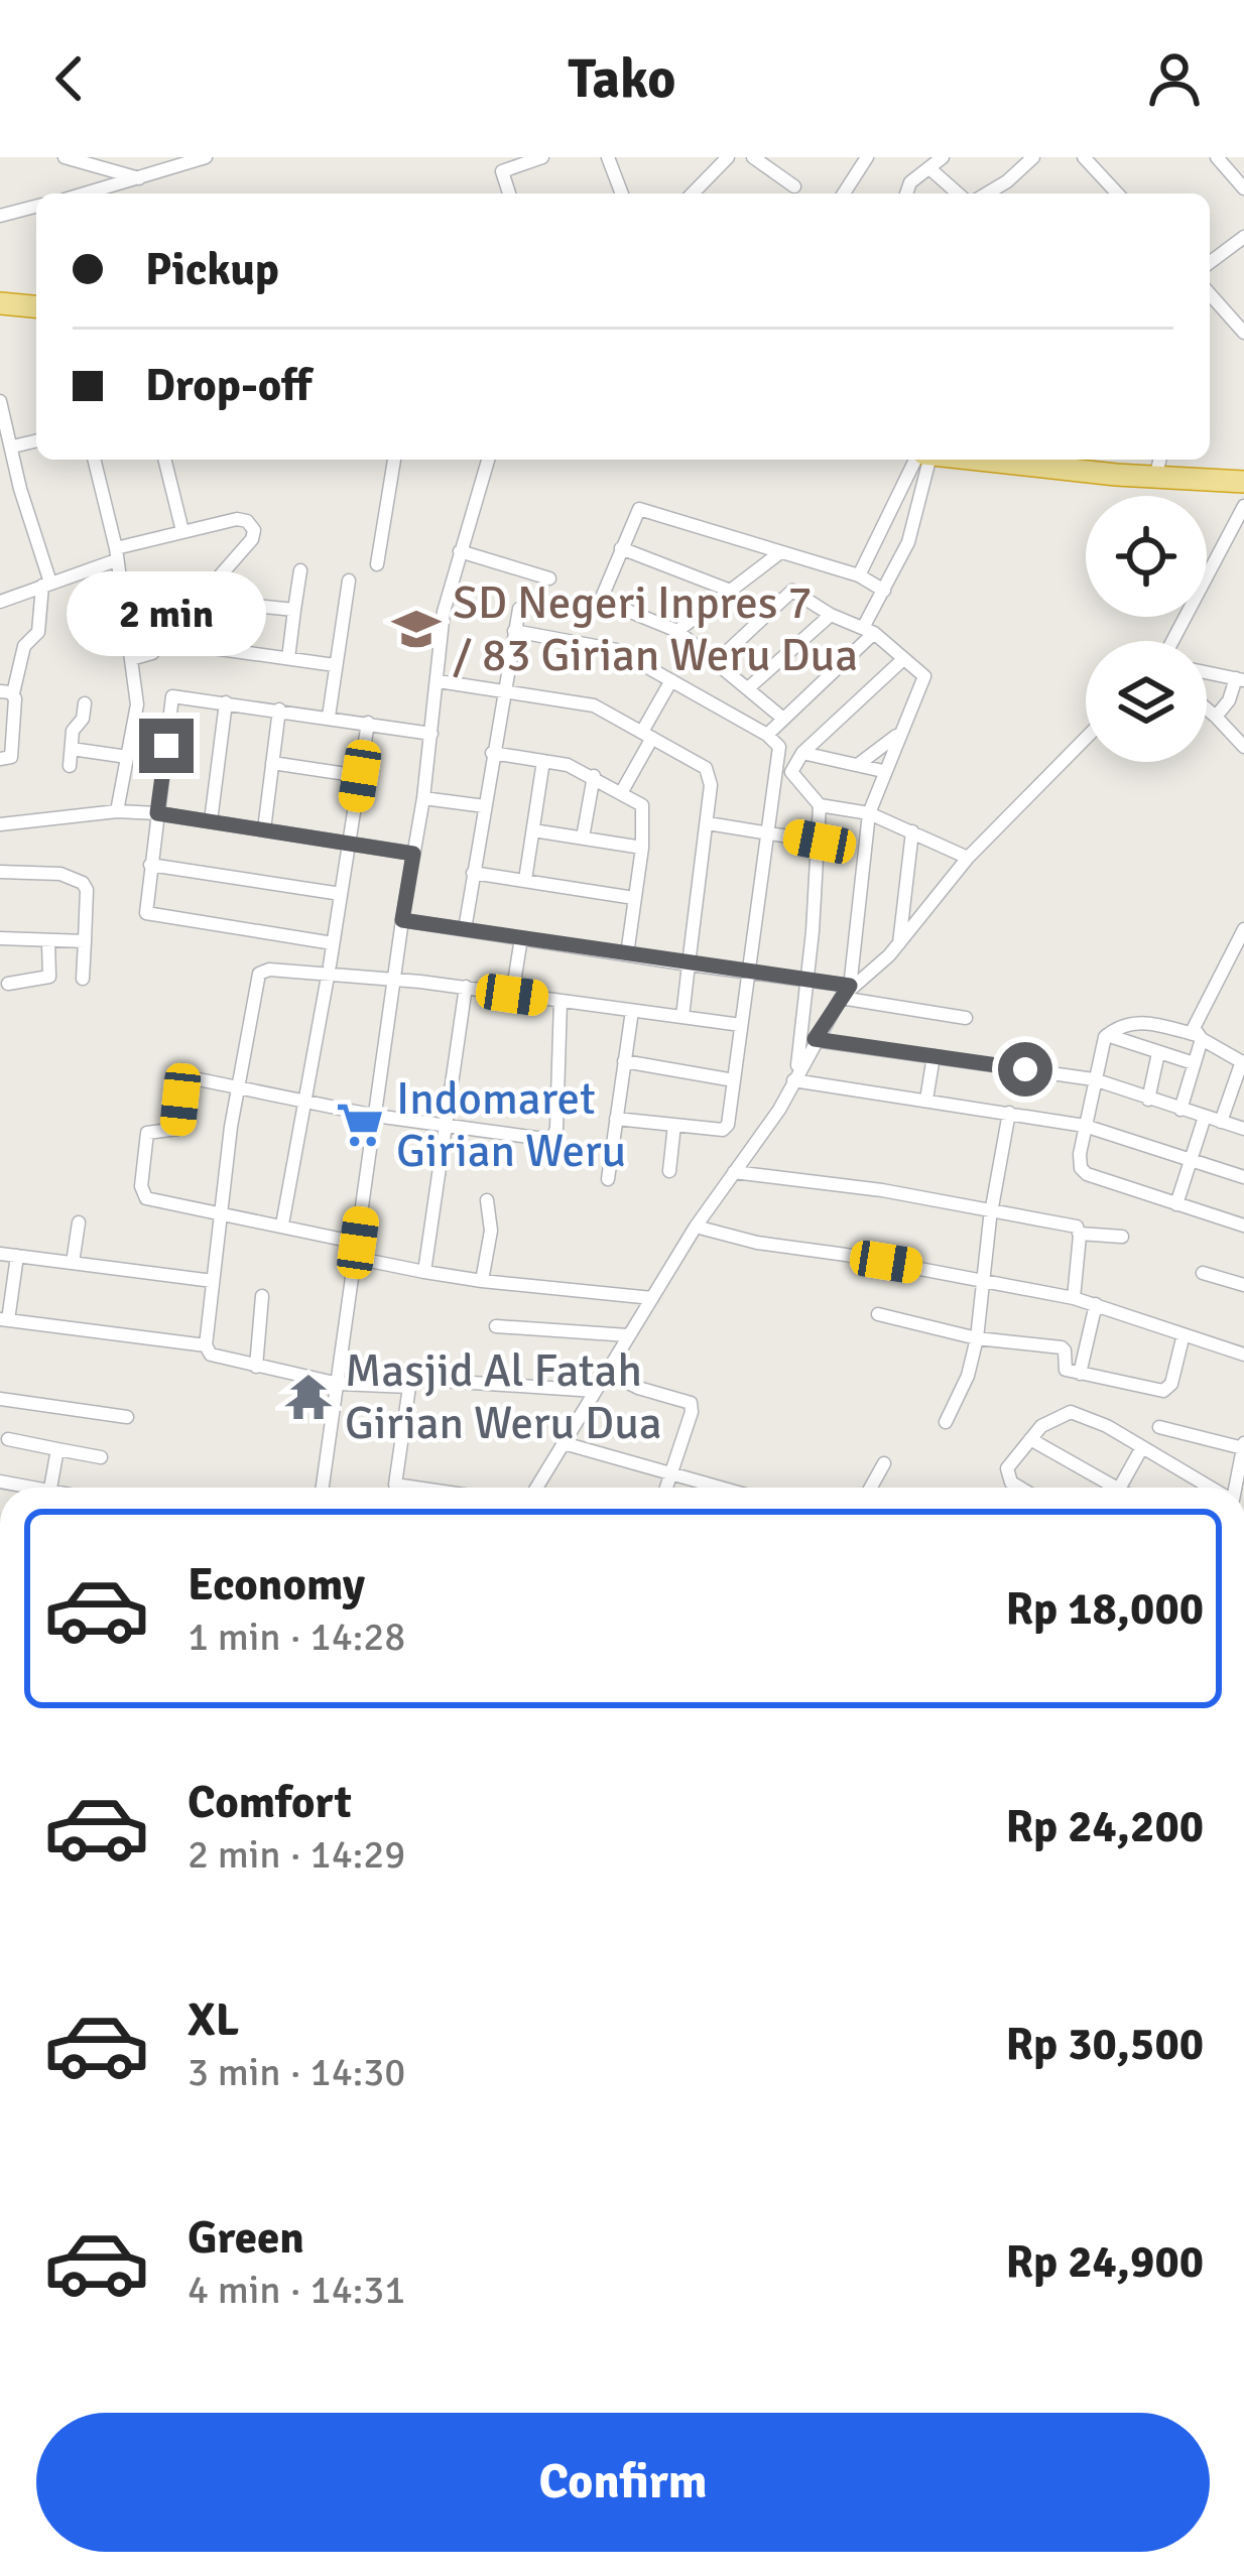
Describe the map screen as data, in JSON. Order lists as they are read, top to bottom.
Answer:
{
  "places": {
    "school or university": ["SD Negeri Inpres 7 / 83 Girian Weru Dua"],
    "supermarket": ["Indomaret Girian Weru"],
    "temple": ["Masjid Al Fatah Girian Weru Dua"]
  },
  "page": {
    "header": "Tako",
    "banner": ["Pickup", "Drop-off"],
    "bubble": "2 min",
    "list": [
      {
        "name": "Economy",
        "note": "1 min · 14:28",
        "value": "Rp 18,000"
      },
      {
        "name": "Comfort",
        "note": "2 min · 14:29",
        "value": "Rp 24,200"
      },
      {
        "name": "XL",
        "note": "3 min · 14:30",
        "value": "Rp 30,500"
      },
      {
        "name": "Green",
        "note": "4 min · 14:31",
        "value": "Rp 24,900"
      }
    ],
    "buttons": "Confirm"
  }
}
